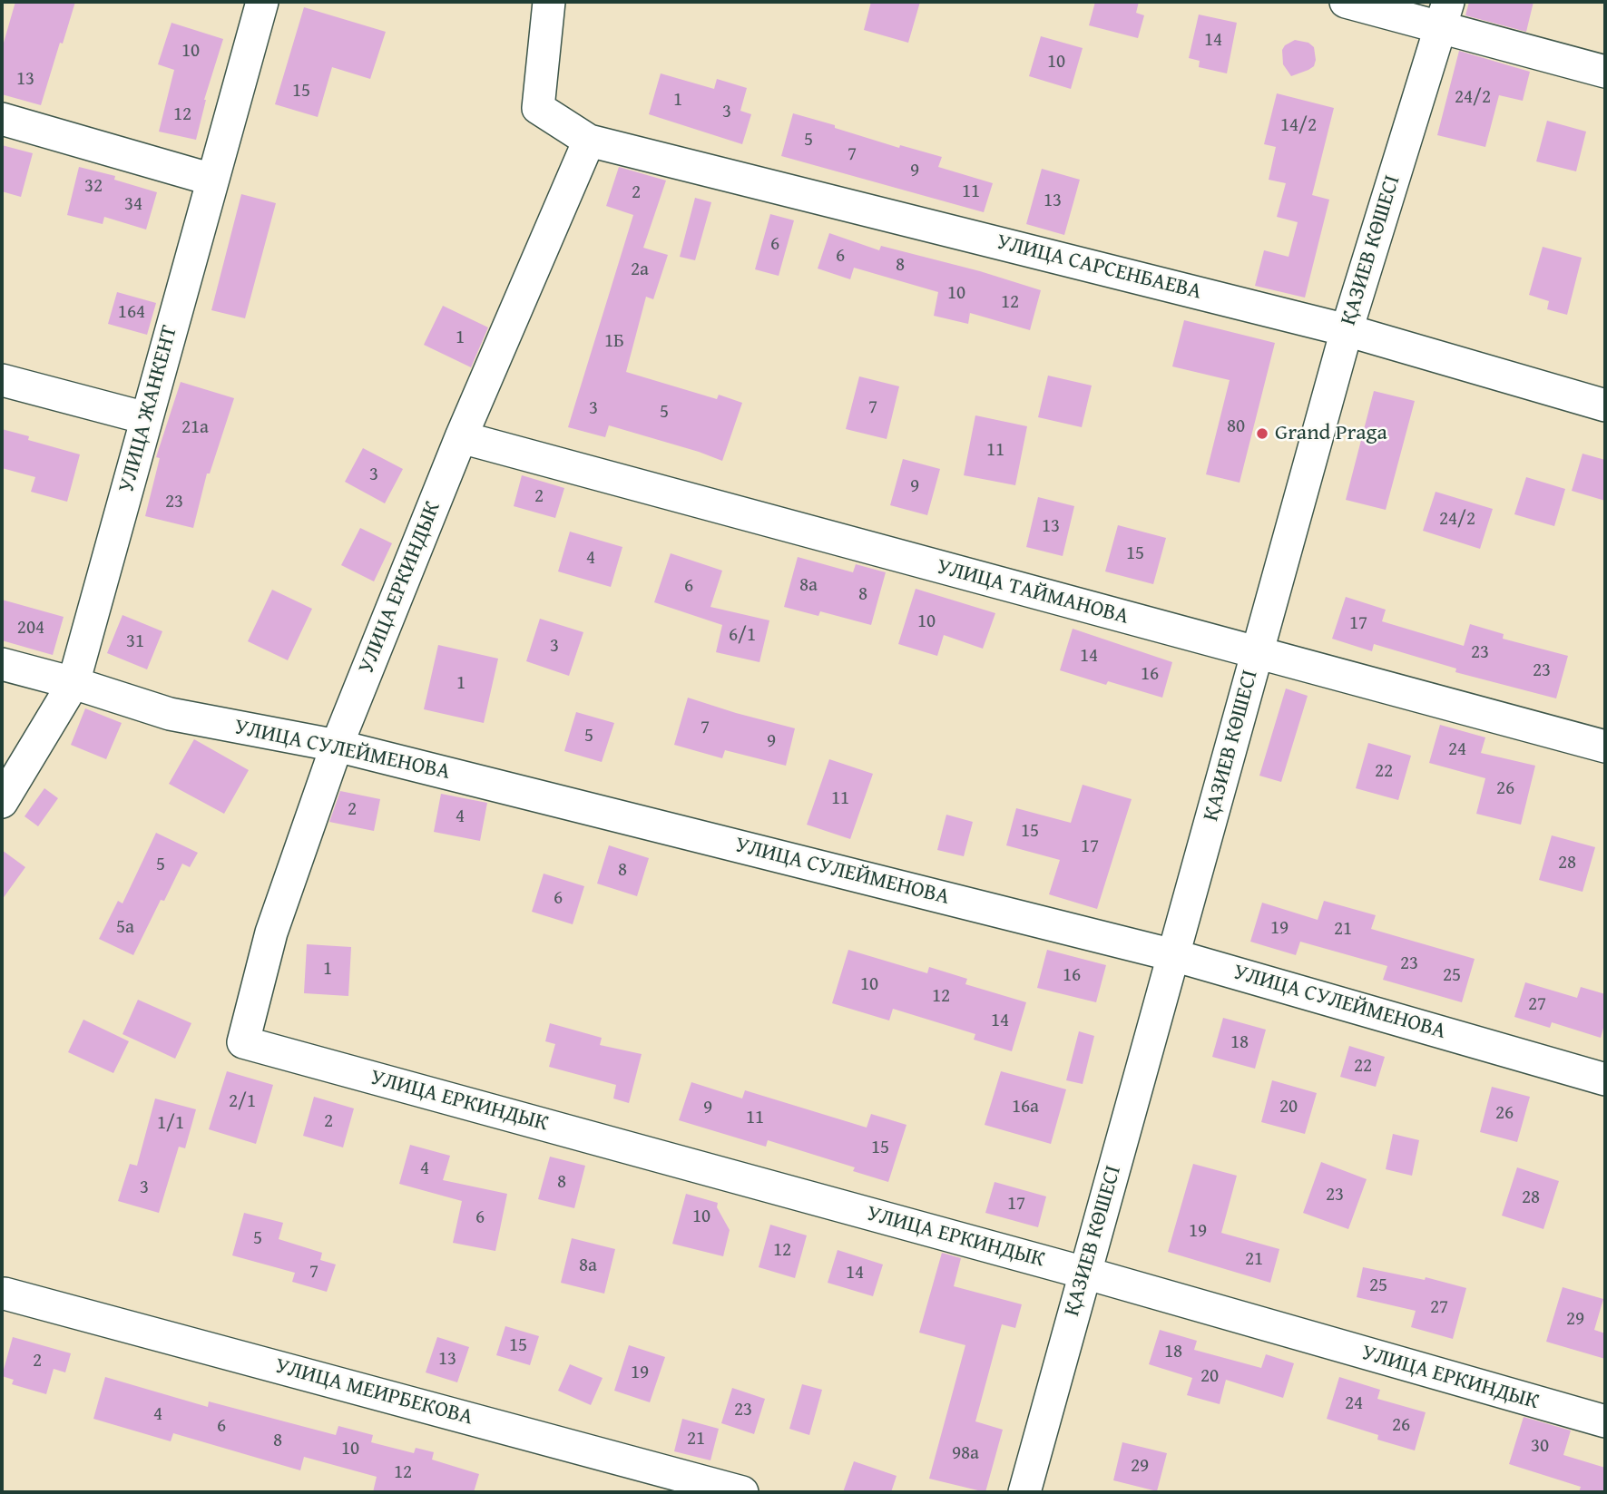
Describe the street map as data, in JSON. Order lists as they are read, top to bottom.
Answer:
{
  "streets": {
    "street": [
      "ҚАЗИЕВ КӨШЕСІ",
      "УЛИЦА САРСЕНБАЕВА",
      "УЛИЦА ЖАНКЕНТ",
      "УЛИЦА ЕРКИНДЫК",
      "УЛИЦА ТАЙМАНОВА",
      "УЛИЦА СУЛЕЙМЕНОВА",
      "УЛИЦА МЕИРБЕКОВА"
    ]
  },
  "crossings": [
    ["ҚАЗИЕВ КӨШЕСІ", "УЛИЦА САРСЕНБАЕВА"],
    ["ҚАЗИЕВ КӨШЕСІ", "УЛИЦА ЕРКИНДЫК"],
    ["ҚАЗИЕВ КӨШЕСІ", "УЛИЦА ТАЙМАНОВА"],
    ["ҚАЗИЕВ КӨШЕСІ", "УЛИЦА СУЛЕЙМЕНОВА"],
    ["УЛИЦА САРСЕНБАЕВА", "УЛИЦА ЕРКИНДЫК"],
    ["УЛИЦА ЖАНКЕНТ", "УЛИЦА СУЛЕЙМЕНОВА"],
    ["УЛИЦА ЕРКИНДЫК", "УЛИЦА ТАЙМАНОВА"],
    ["УЛИЦА ЕРКИНДЫК", "УЛИЦА СУЛЕЙМЕНОВА"]
  ],
  "places": ["Grand Praga"],
  "house_numbers": [
    "14",
    "10",
    "10",
    "13",
    "15",
    "24/2",
    "1",
    "3",
    "12",
    "14/2",
    "5",
    "7",
    "9",
    "32",
    "11",
    "2",
    "13",
    "34",
    "6",
    "6",
    "8",
    "2а",
    "10",
    "12",
    "164",
    "1",
    "1Б",
    "7",
    "3",
    "5",
    "80",
    "21а",
    "11",
    "3",
    "9",
    "2",
    "23",
    "24/2",
    "13",
    "15",
    "4",
    "8а",
    "6",
    "8",
    "10",
    "17",
    "204",
    "6/1",
    "31",
    "3",
    "23",
    "14",
    "23",
    "16",
    "1",
    "7",
    "5",
    "9",
    "24",
    "22",
    "26",
    "11",
    "2",
    "4",
    "15",
    "17",
    "28",
    "5",
    "8",
    "6",
    "5а",
    "19",
    "21",
    "23",
    "1",
    "16",
    "25",
    "10",
    "12",
    "27",
    "14",
    "18",
    "22",
    "2/1",
    "16а",
    "20",
    "9",
    "26",
    "11",
    "2",
    "1/1",
    "15",
    "4",
    "8",
    "3",
    "23",
    "28",
    "17",
    "10",
    "6",
    "19",
    "5",
    "12",
    "21",
    "8а",
    "7",
    "14",
    "25",
    "27",
    "29",
    "15",
    "18",
    "13",
    "2",
    "19",
    "20",
    "24",
    "23",
    "4",
    "26",
    "6",
    "21",
    "8",
    "30",
    "10",
    "98а",
    "29",
    "12"
  ]
}
